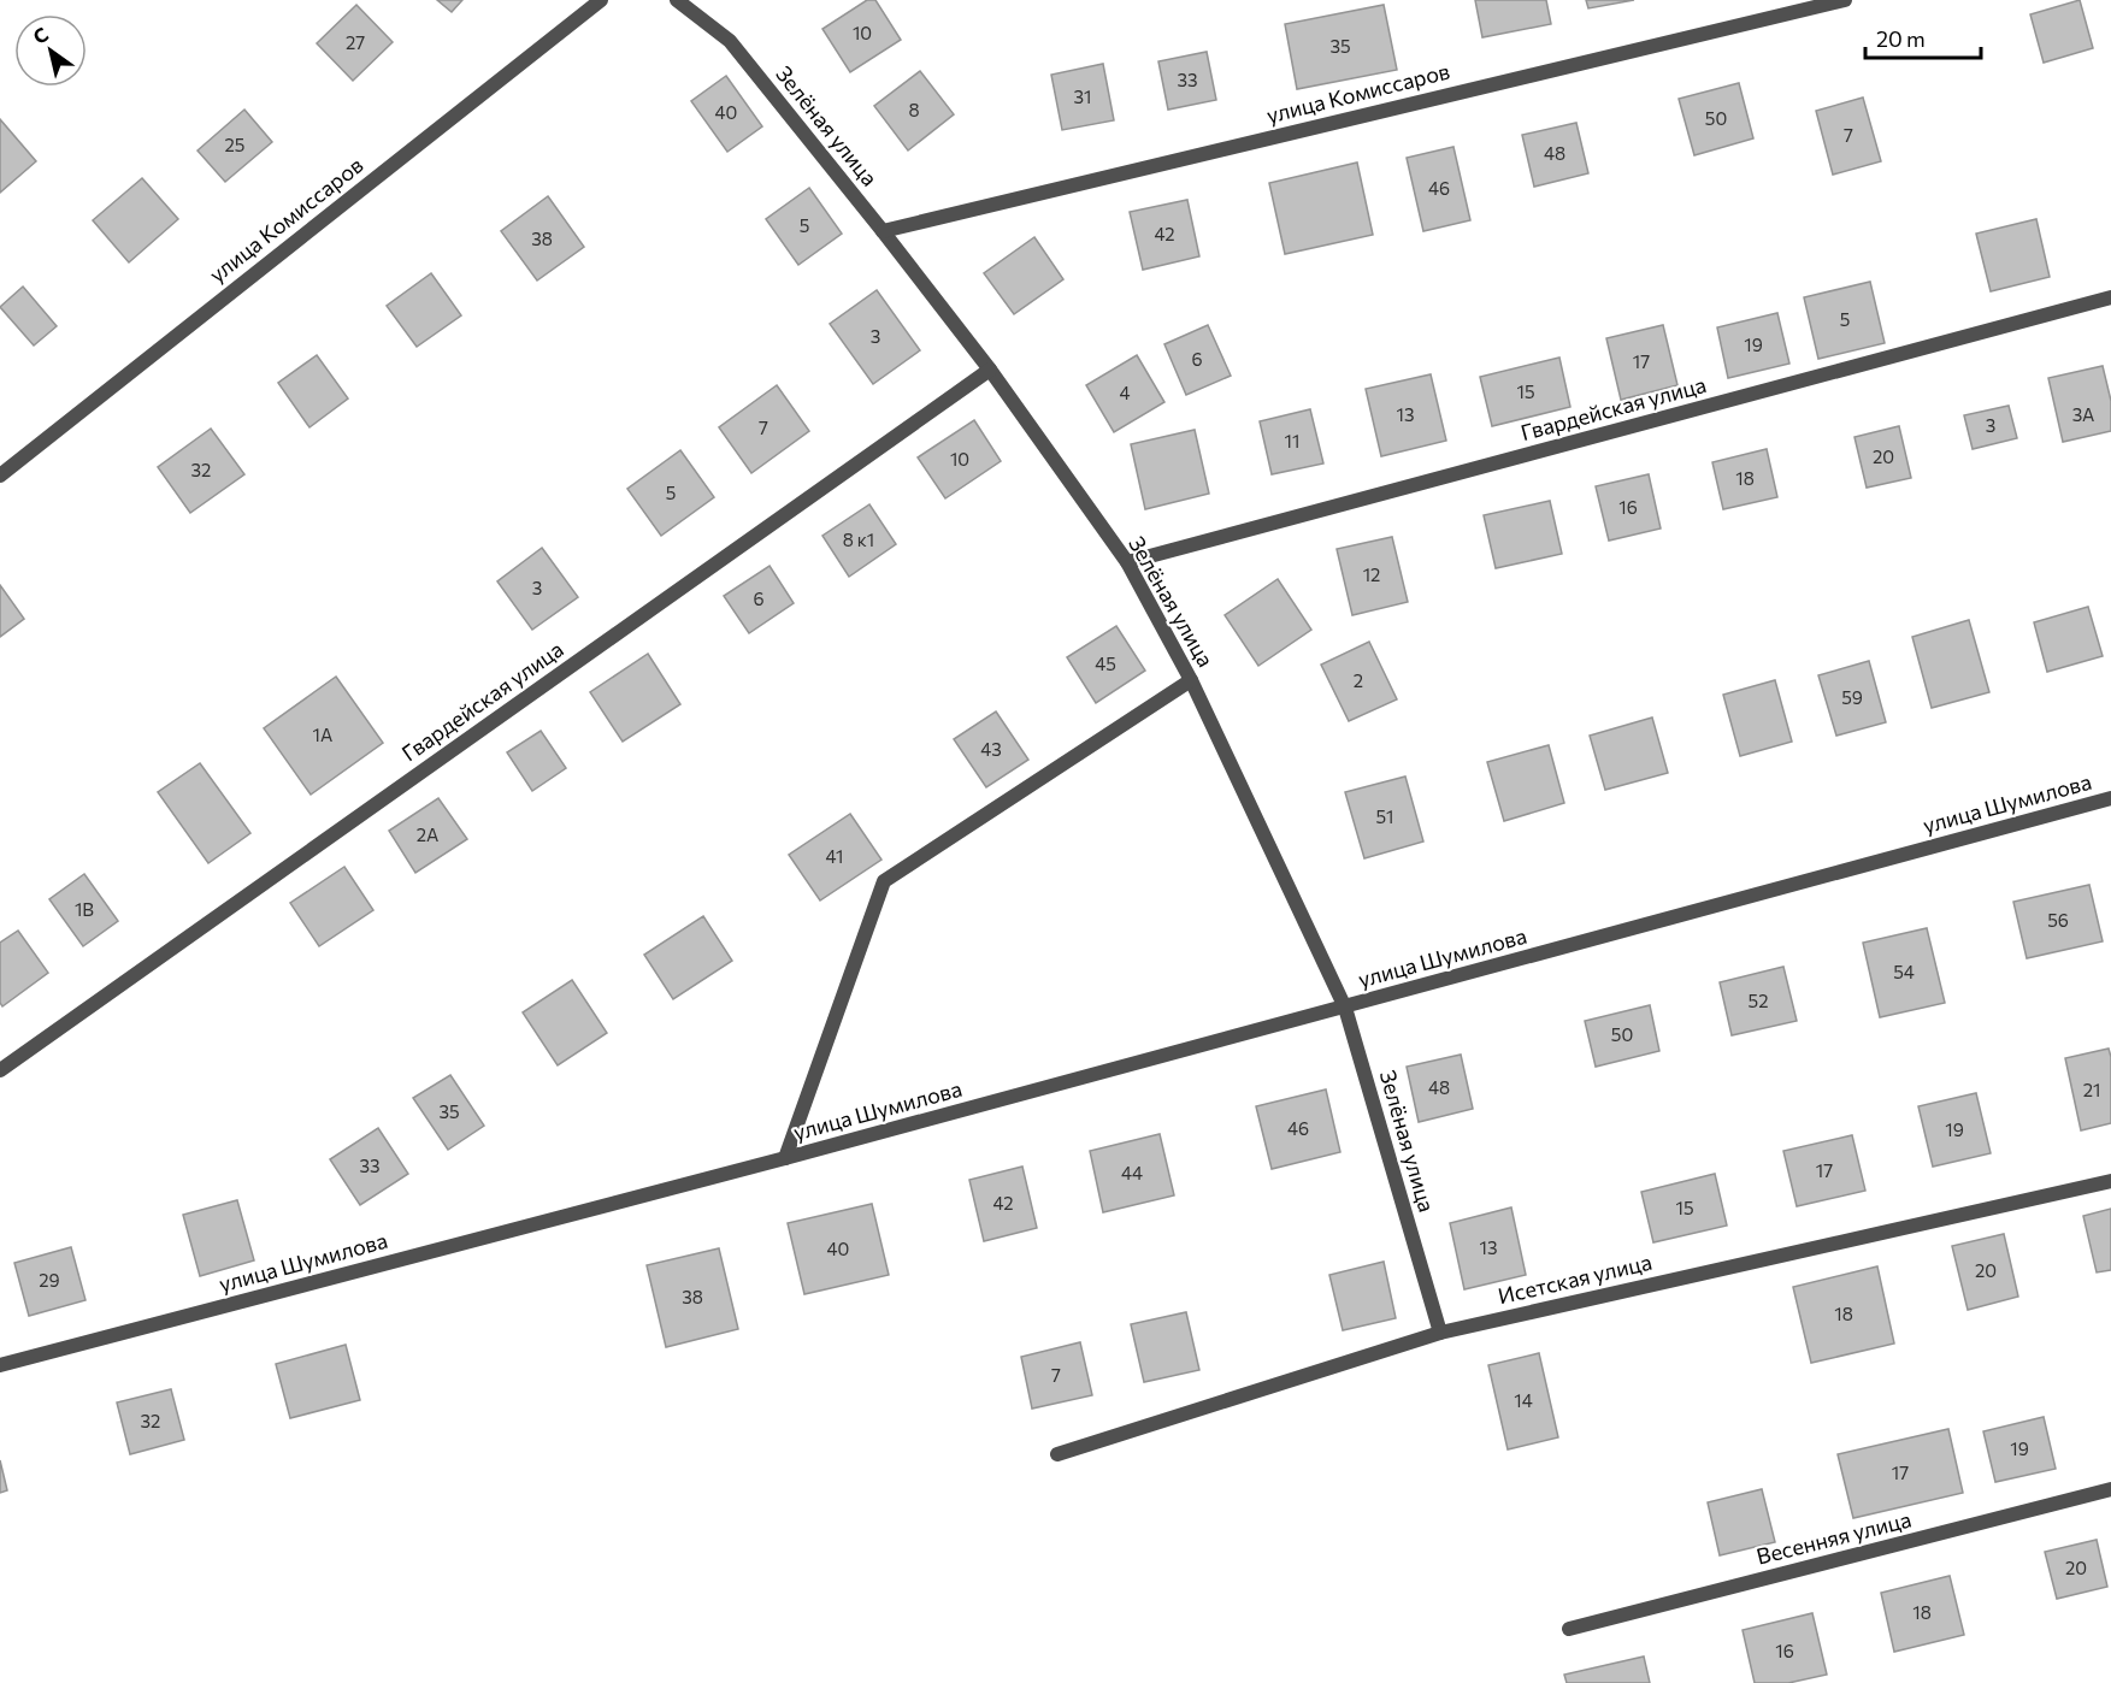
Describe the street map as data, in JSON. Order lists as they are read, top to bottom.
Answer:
{
  "streets": {
    "street": [
      "улица Комиссаров",
      "Зелёная улица",
      "Гвардейская улица",
      "улица Шумилова",
      "Исетская улица",
      "Весенняя улица"
    ]
  },
  "crossings": [
    ["улица Комиссаров", "Зелёная улица"],
    ["Зелёная улица", "Гвардейская улица"],
    ["Зелёная улица", "улица Шумилова"],
    ["Зелёная улица", "Исетская улица"]
  ],
  "house_numbers": [
    "10",
    "27",
    "35",
    "33",
    "31",
    "8",
    "40",
    "50",
    "7",
    "25",
    "48",
    "46",
    "5",
    "42",
    "38",
    "5",
    "3",
    "19",
    "6",
    "17",
    "15",
    "4",
    "13",
    "3А",
    "3",
    "7",
    "11",
    "20",
    "10",
    "32",
    "18",
    "5",
    "16",
    "8 к1",
    "12",
    "3",
    "6",
    "45",
    "2",
    "59",
    "1А",
    "43",
    "51",
    "2А",
    "41",
    "1В",
    "56",
    "54",
    "52",
    "50",
    "48",
    "21",
    "35",
    "46",
    "19",
    "33",
    "17",
    "44",
    "42",
    "15",
    "13",
    "40",
    "20",
    "29",
    "38",
    "18",
    "7",
    "14",
    "32",
    "19",
    "17",
    "20",
    "18",
    "16"
  ],
  "scale_bar": "20 m",
  "north": "top left"
}
